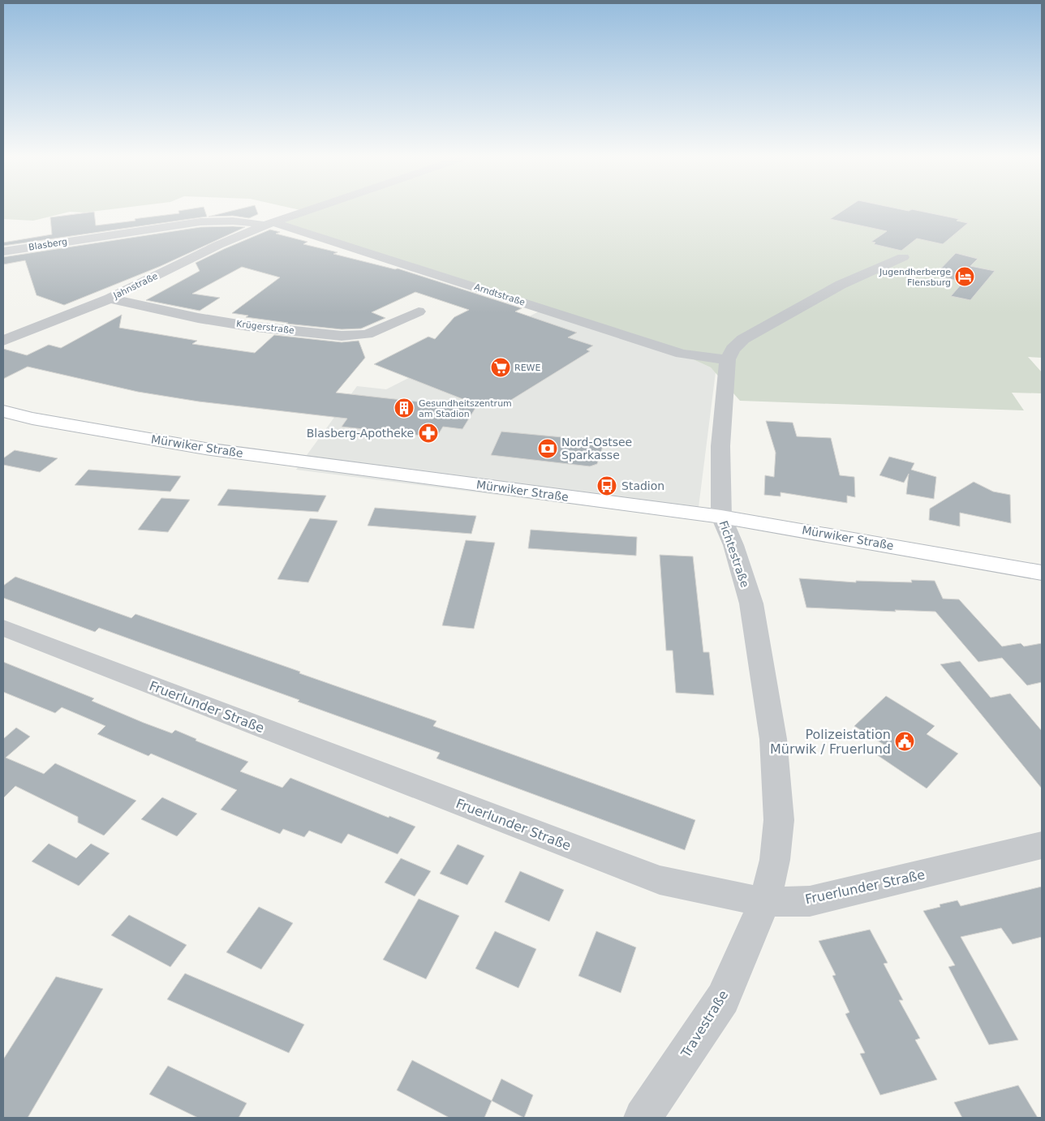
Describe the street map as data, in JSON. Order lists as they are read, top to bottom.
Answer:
{
  "streets": {
    "main road": ["Mürwiker Straße"],
    "street": [
      "Blasberg",
      "Jahnstraße",
      "Arndtstraße",
      "Krügerstraße",
      "Fichtestraße",
      "Fruerlunder Straße",
      "Travestraße"
    ]
  },
  "crossings": [
    ["Blasberg", "Jahnstraße"],
    ["Blasberg", "Arndtstraße"],
    ["Jahnstraße", "Arndtstraße"],
    ["Jahnstraße", "Krügerstraße"],
    ["Arndtstraße", "Fichtestraße"],
    ["Mürwiker Straße", "Fichtestraße"],
    ["Fichtestraße", "Fruerlunder Straße"],
    ["Fichtestraße", "Travestraße"],
    ["Fruerlunder Straße", "Travestraße"]
  ],
  "places": {
    "hotel": ["Jugendherberge Flensburg"],
    "supermarket": ["REWE"],
    "building": ["Gesundheitszentrum am Stadion"],
    "pharmacy": ["Blasberg-Apotheke"],
    "bank": ["Nord-Ostsee Sparkasse"],
    "bus stop": ["Stadion"],
    "public building": ["Polizeistation Mürwik / Fruerlund"]
  }
}
